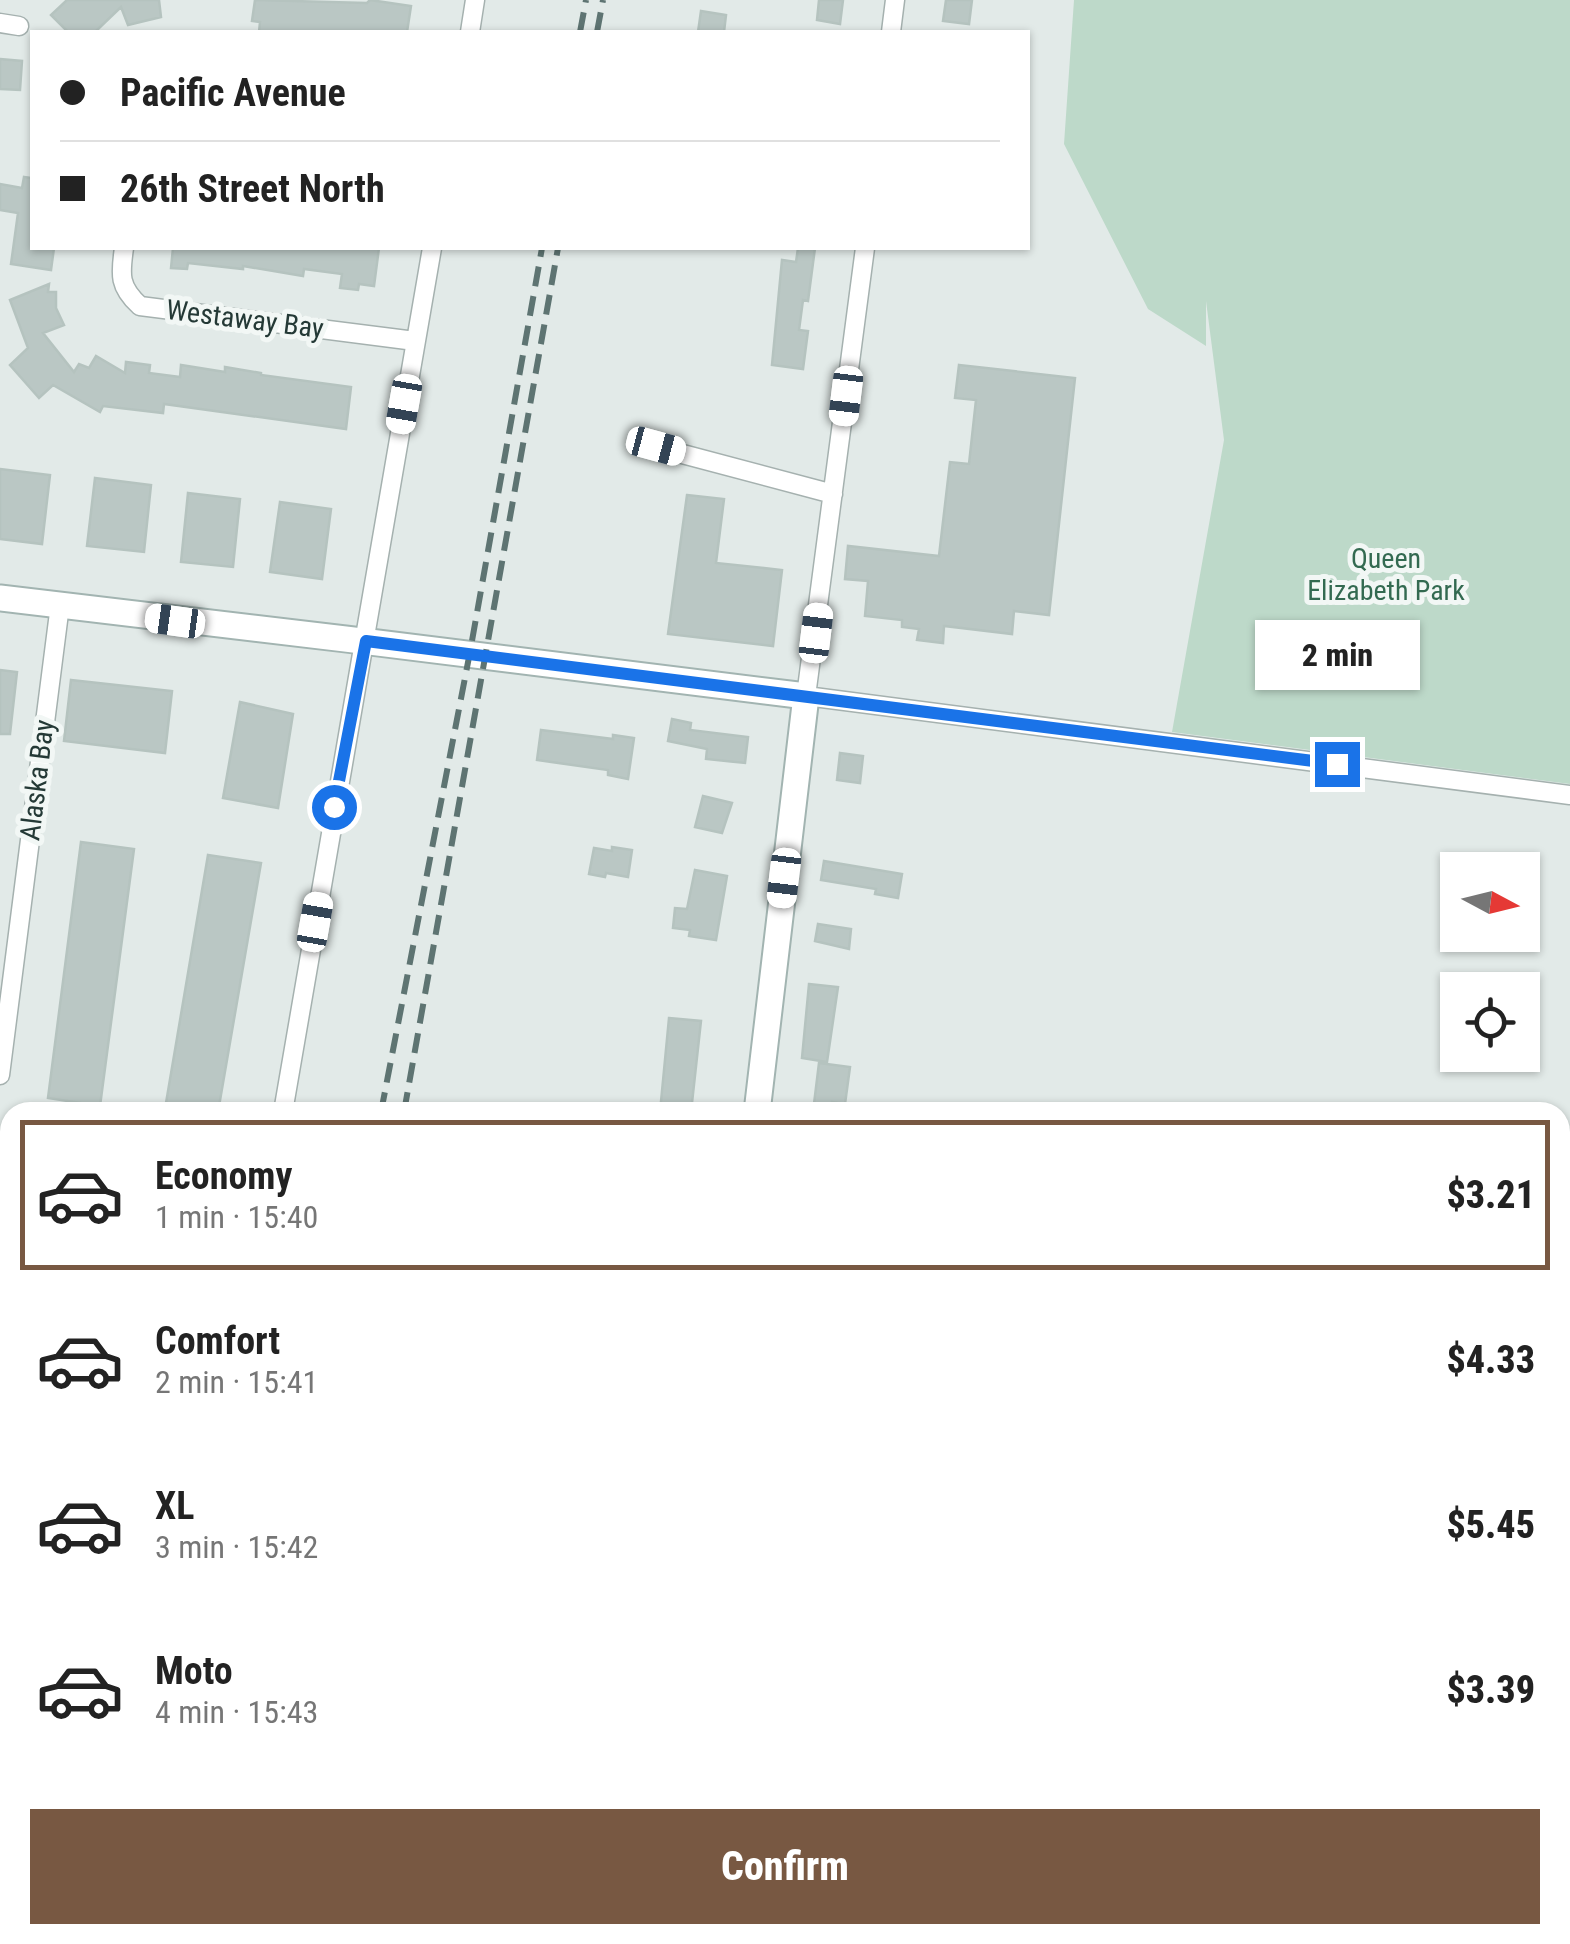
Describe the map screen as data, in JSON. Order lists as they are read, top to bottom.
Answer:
{
  "streets": {
    "street": ["Westaway Bay", "Alaska Bay"]
  },
  "parks": ["Queen Elizabeth Park"],
  "north": "right",
  "page": {
    "banner": ["Pacific Avenue", "26th Street North"],
    "bubble": "2 min",
    "list": [
      {
        "name": "Economy",
        "note": "1 min · 15:40",
        "value": "$3.21"
      },
      {
        "name": "Comfort",
        "note": "2 min · 15:41",
        "value": "$4.33"
      },
      {
        "name": "XL",
        "note": "3 min · 15:42",
        "value": "$5.45"
      },
      {
        "name": "Moto",
        "note": "4 min · 15:43",
        "value": "$3.39"
      }
    ],
    "buttons": "Confirm"
  }
}
